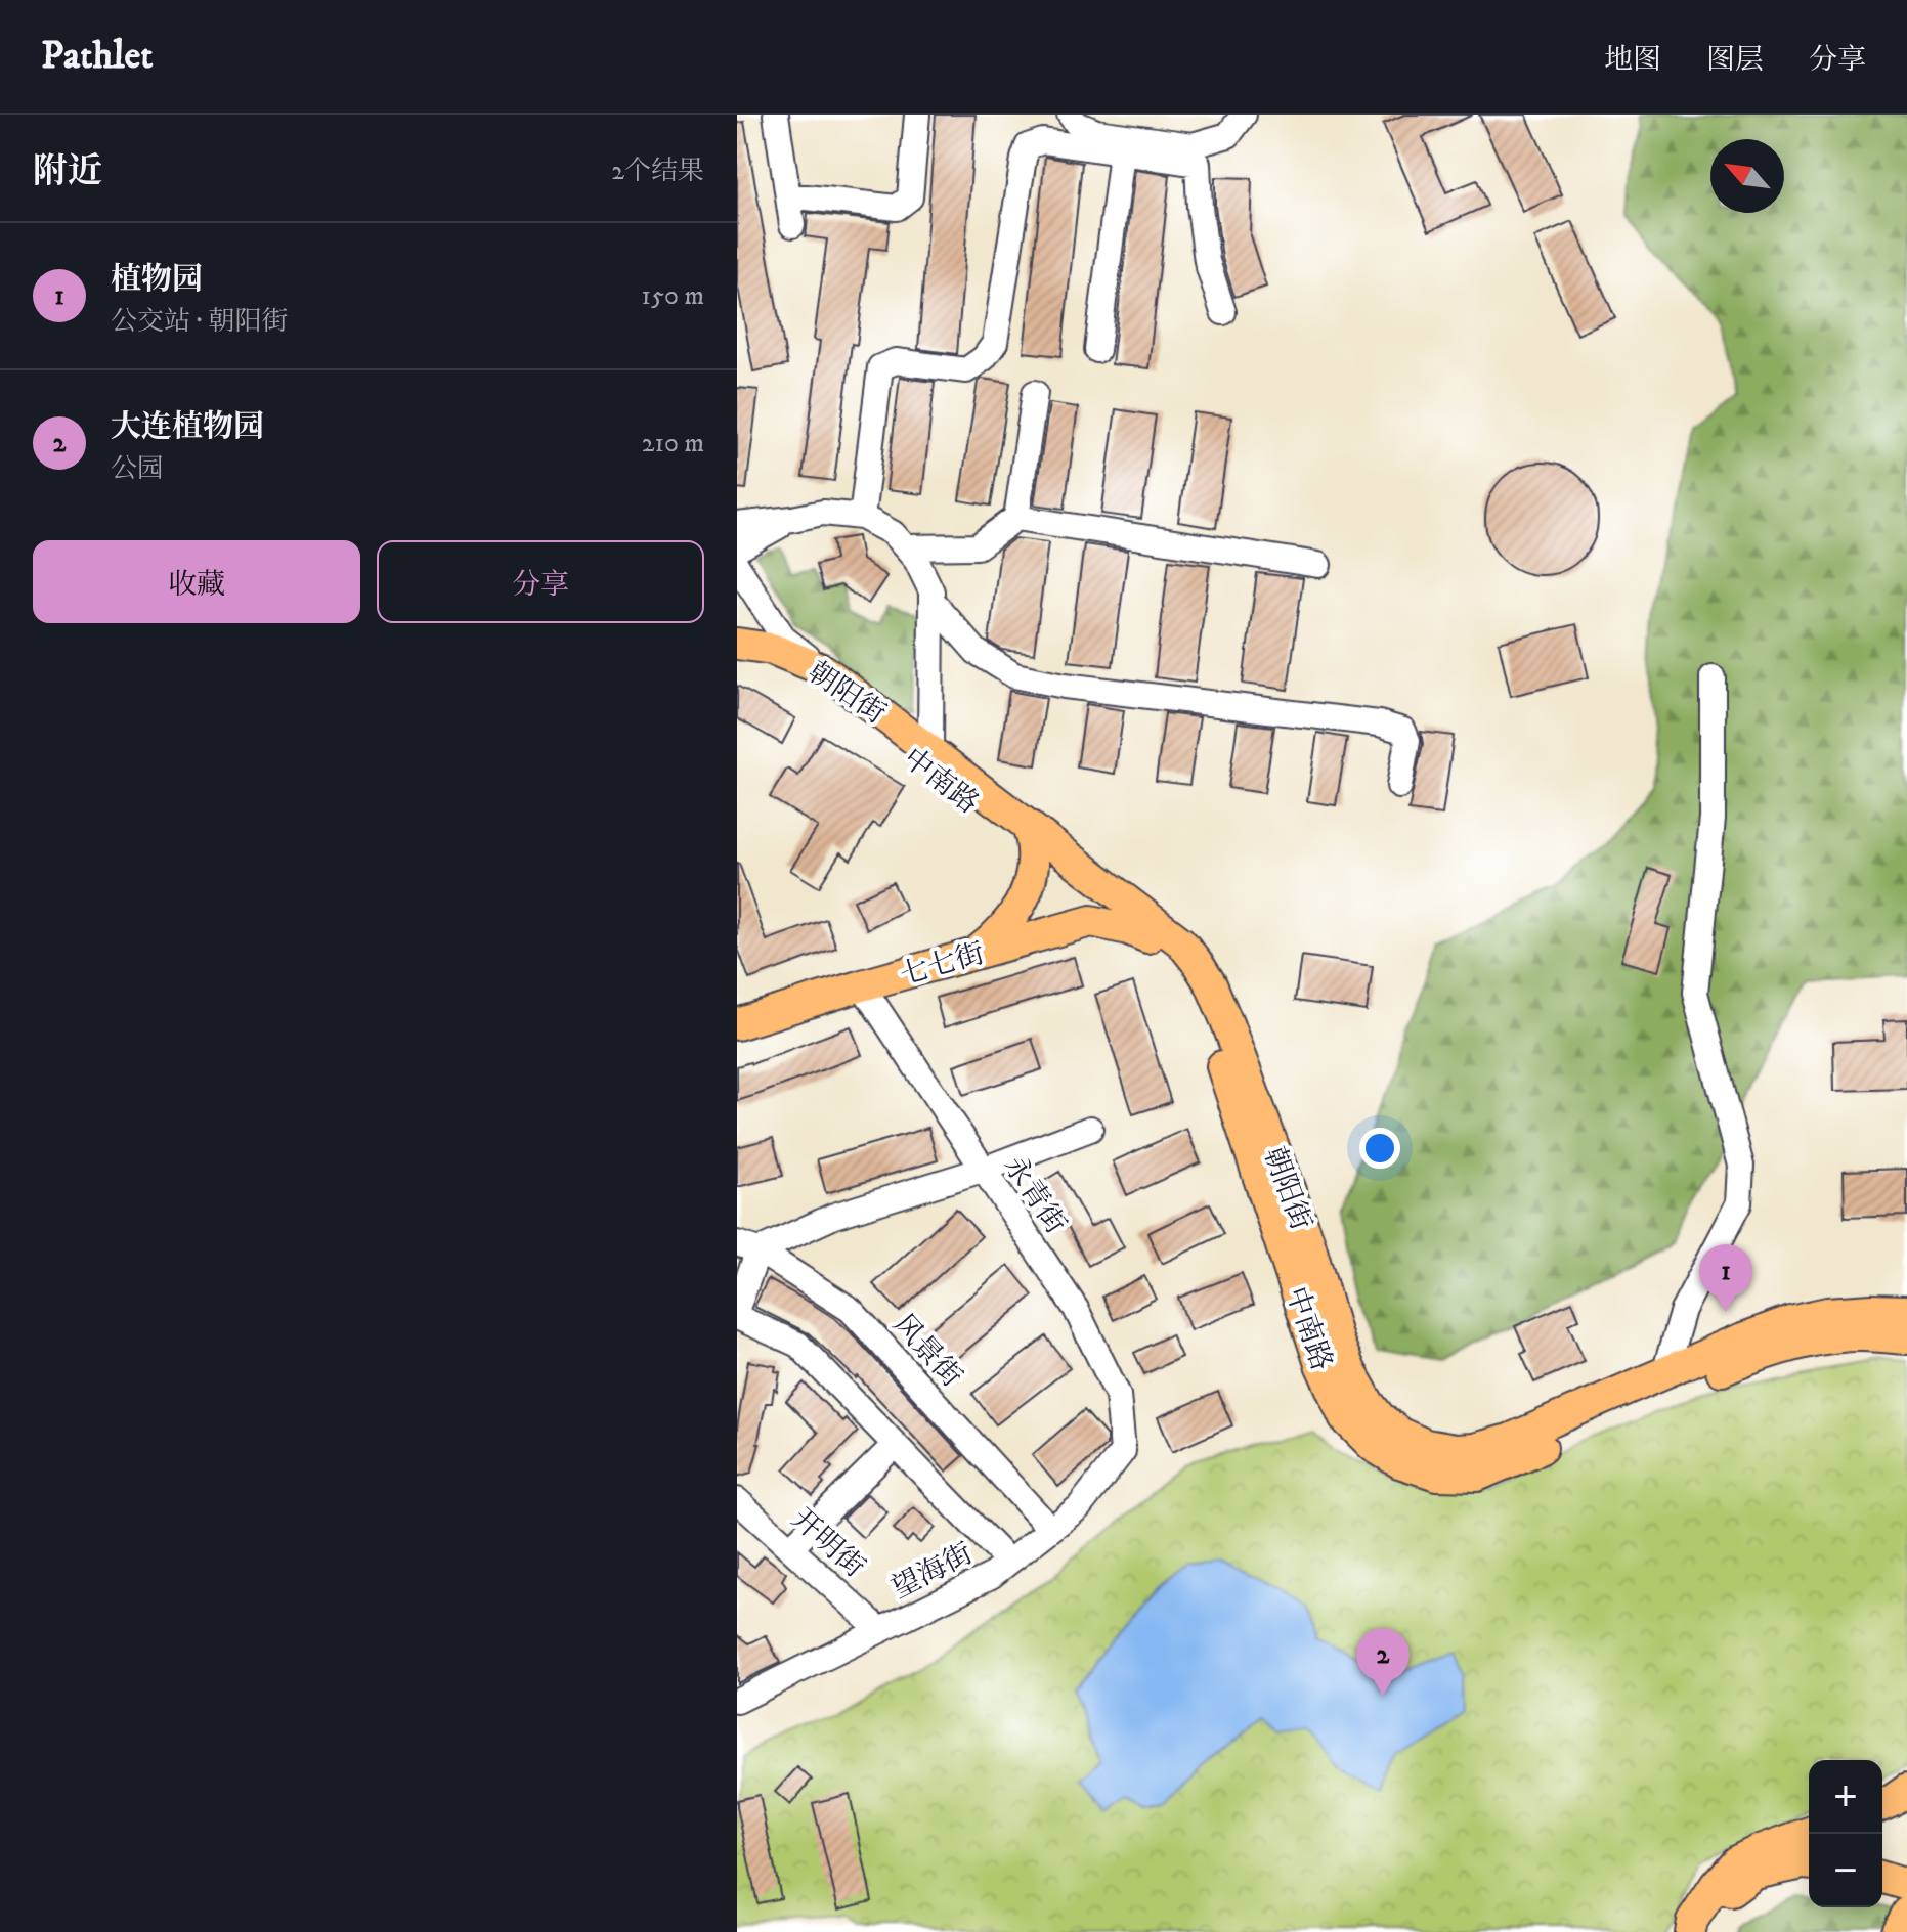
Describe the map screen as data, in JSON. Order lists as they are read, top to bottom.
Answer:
{
  "streets": {
    "main road": ["朝阳街", "中南路", "七七街"],
    "street": [
      "永青街",
      "风景街",
      "开明街",
      "望海街"
    ]
  },
  "crossings": [
    ["朝阳街", "中南路"],
    ["中南路", "七七街"],
    ["七七街", "永青街"],
    ["永青街", "望海街"],
    ["风景街", "望海街"],
    ["开明街", "望海街"]
  ],
  "north": "top left",
  "page": {
    "header": "Pathlet",
    "nav": ["地图", "图层", "分享"],
    "heading": ["附近", "2个结果"],
    "list": [
      {
        "mark": "1",
        "name": "植物园",
        "note": "公交站 · 朝阳街",
        "value": "150 m"
      },
      {
        "mark": "2",
        "name": "大连植物园",
        "note": "公园",
        "value": "210 m"
      }
    ],
    "buttons": ["收藏", "分享"],
    "pins": ["1", "2"],
    "map_buttons": ["+", "−"]
  }
}
